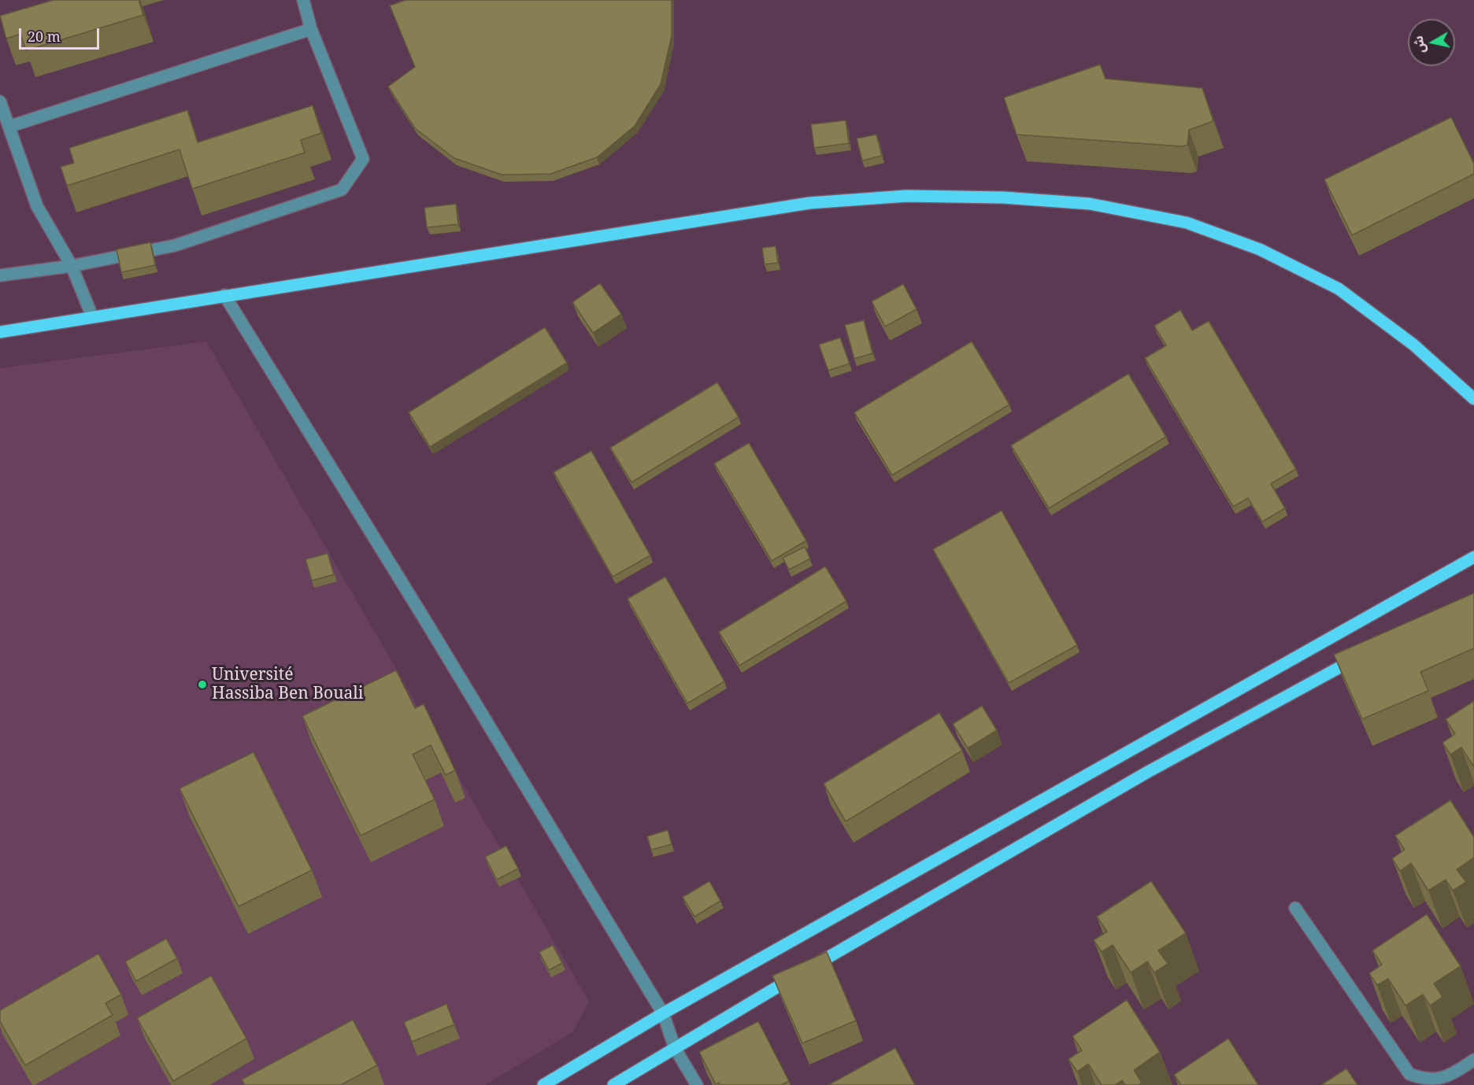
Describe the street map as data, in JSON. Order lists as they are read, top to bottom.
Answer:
{
  "places": ["Université Hassiba Ben Bouali"],
  "scale_bar": "20 m",
  "north": "left"
}
